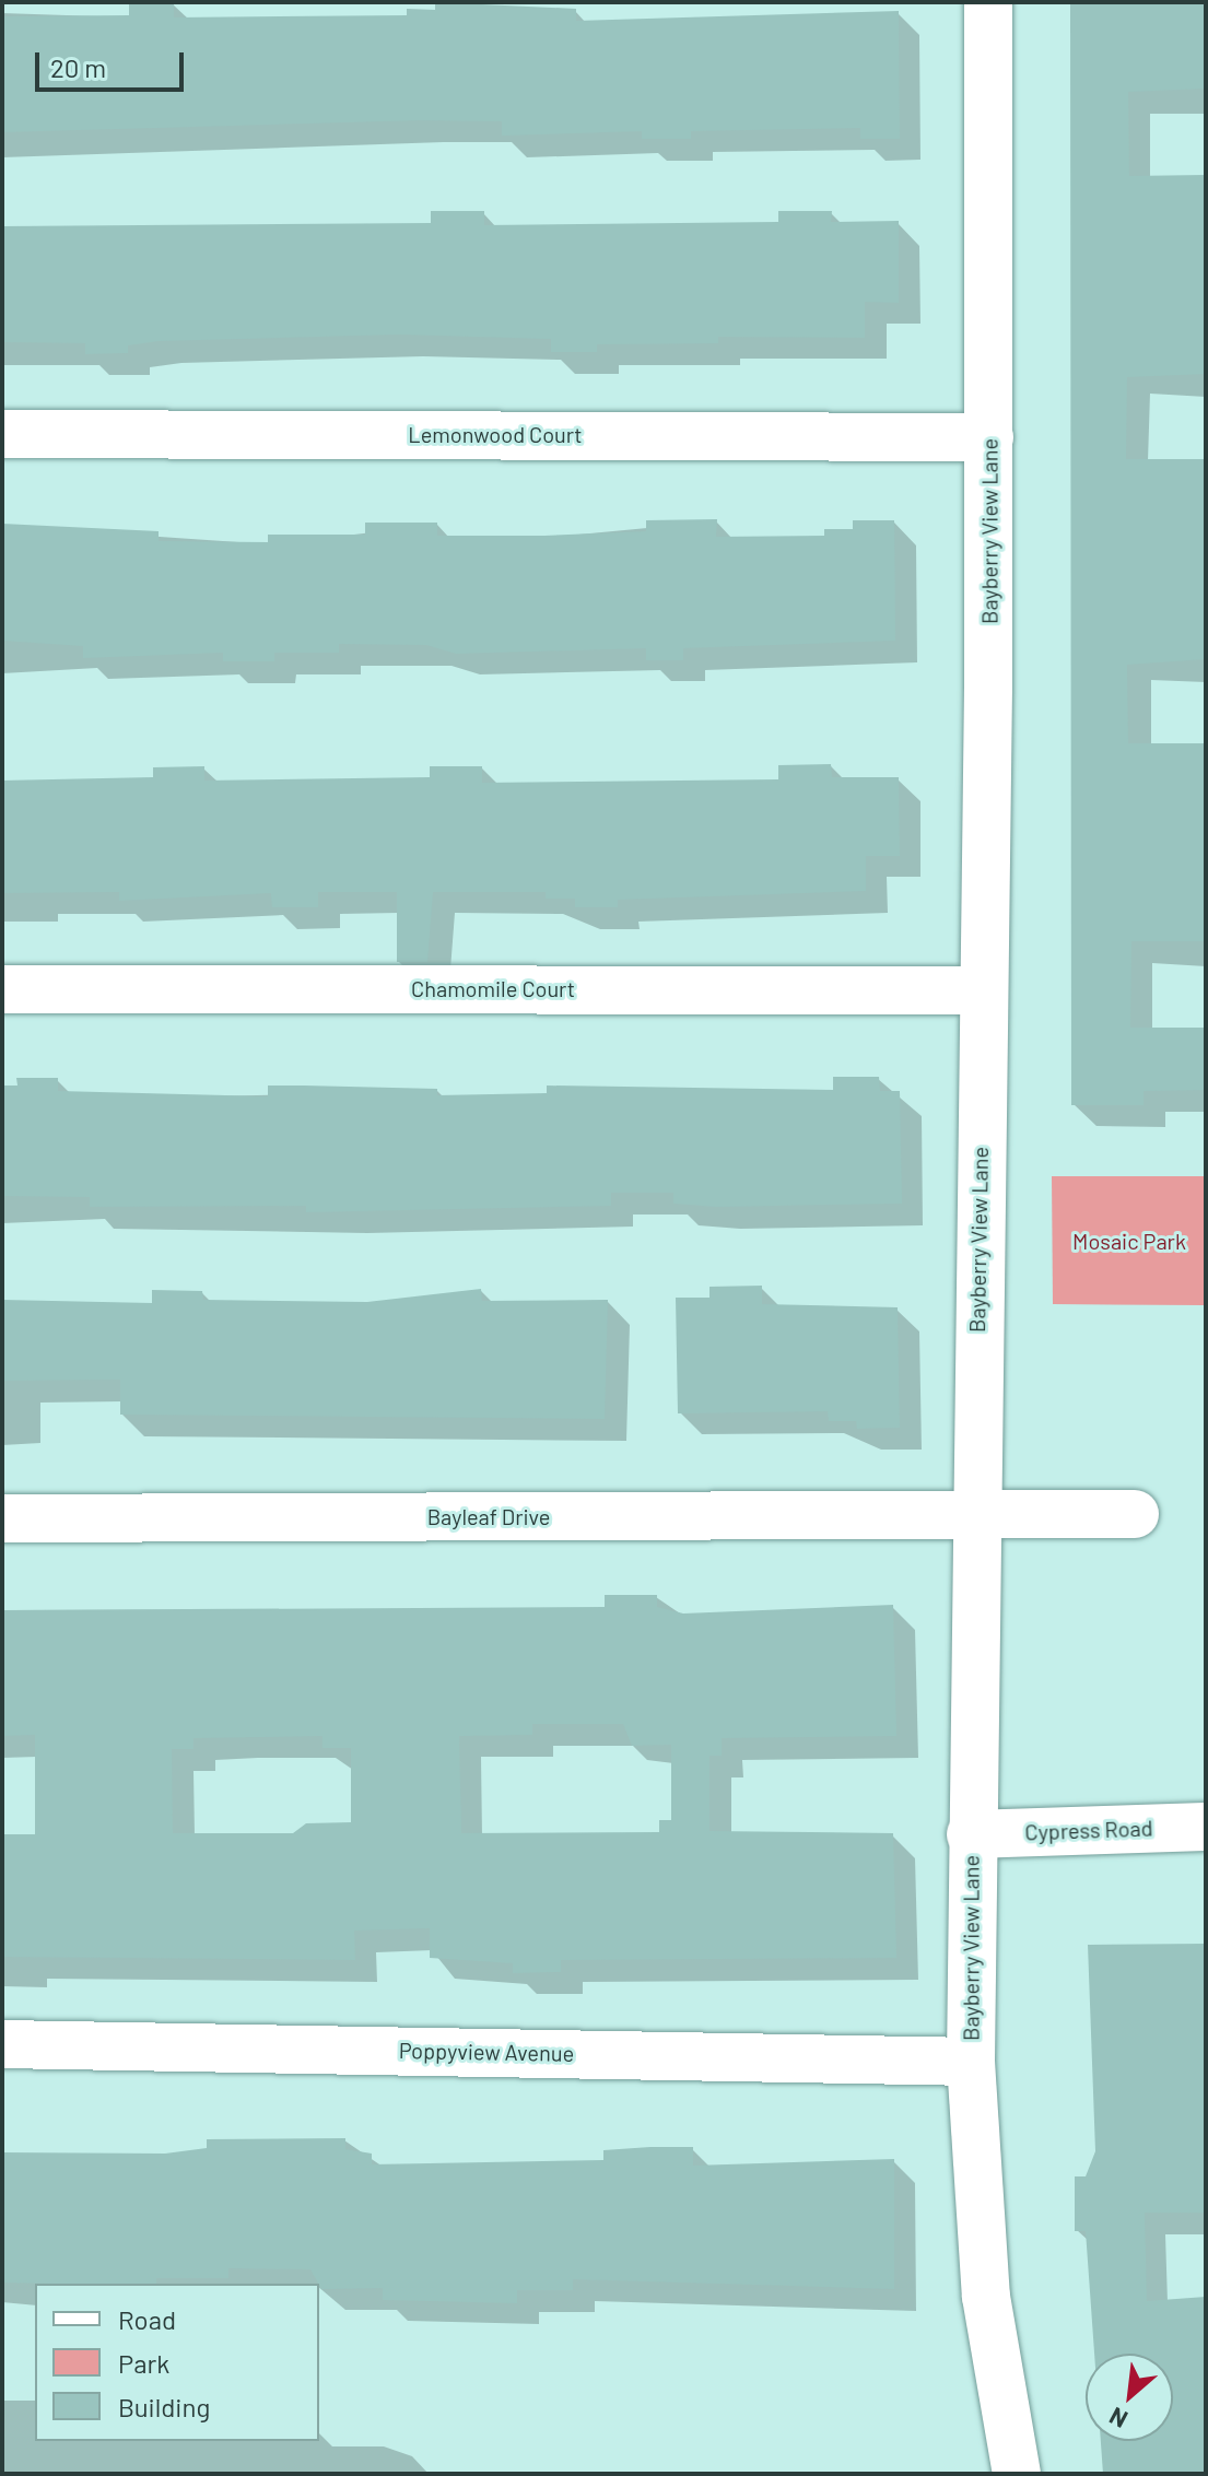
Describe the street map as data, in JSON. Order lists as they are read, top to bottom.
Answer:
{
  "streets": {
    "street": [
      "Lemonwood Court",
      "Bayberry View Lane",
      "Chamomile Court",
      "Bayleaf Drive",
      "Cypress Road",
      "Poppyview Avenue"
    ]
  },
  "crossings": [
    ["Lemonwood Court", "Bayberry View Lane"],
    ["Bayberry View Lane", "Chamomile Court"],
    ["Bayberry View Lane", "Bayleaf Drive"],
    ["Bayberry View Lane", "Cypress Road"],
    ["Bayberry View Lane", "Poppyview Avenue"]
  ],
  "parks": ["Mosaic Park"],
  "legend": ["Road", "Park", "Building"],
  "scale_bar": "20 m",
  "north": "bottom left"
}
